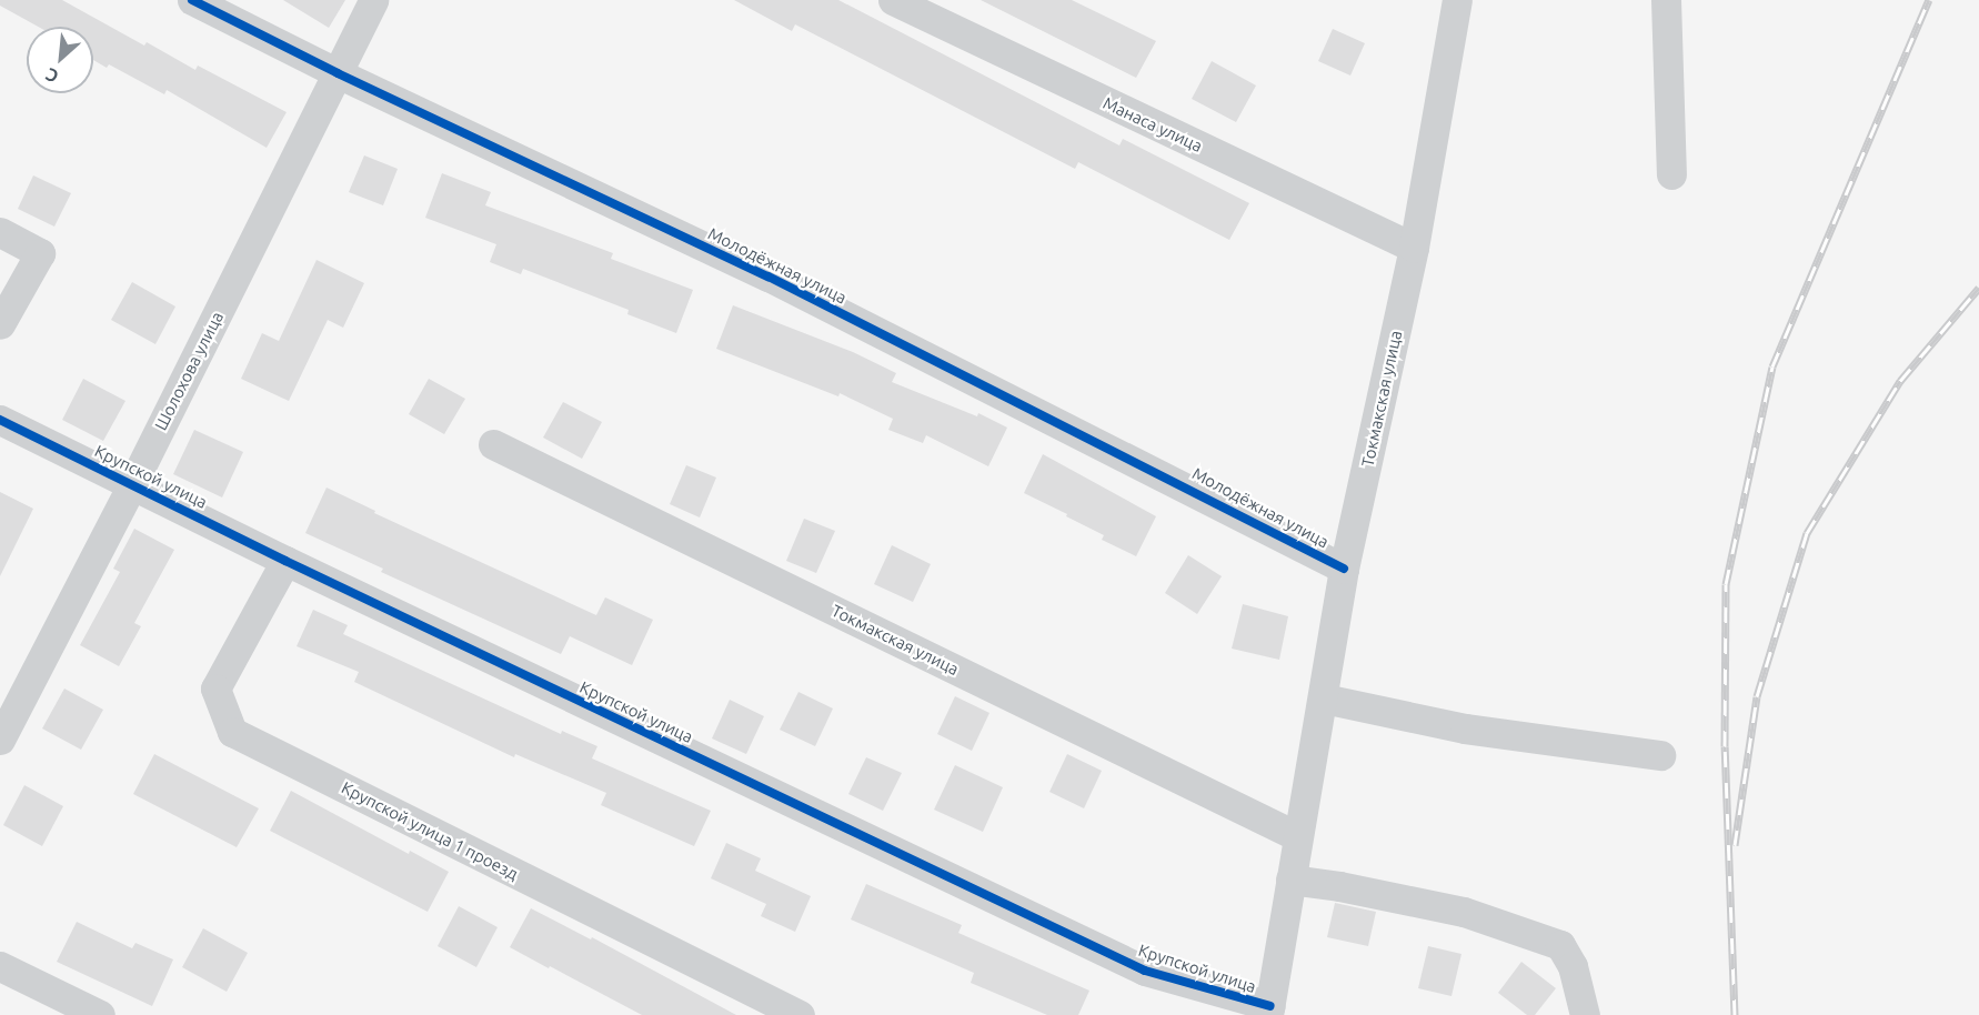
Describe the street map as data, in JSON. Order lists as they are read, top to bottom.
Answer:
{
  "streets": {
    "street": [
      "Манаса улица",
      "Молодёжная улица",
      "Шолохова улица",
      "Токмакская улица",
      "Крупской улица",
      "Крупской улица 1 проезд"
    ]
  },
  "crossings": [
    ["Манаса улица", "Токмакская улица"],
    ["Молодёжная улица", "Шолохова улица"],
    ["Молодёжная улица", "Токмакская улица"],
    ["Шолохова улица", "Крупской улица"],
    ["Токмакская улица", "Крупской улица"],
    ["Крупской улица", "Крупской улица 1 проезд"]
  ],
  "north": "bottom left"
}
